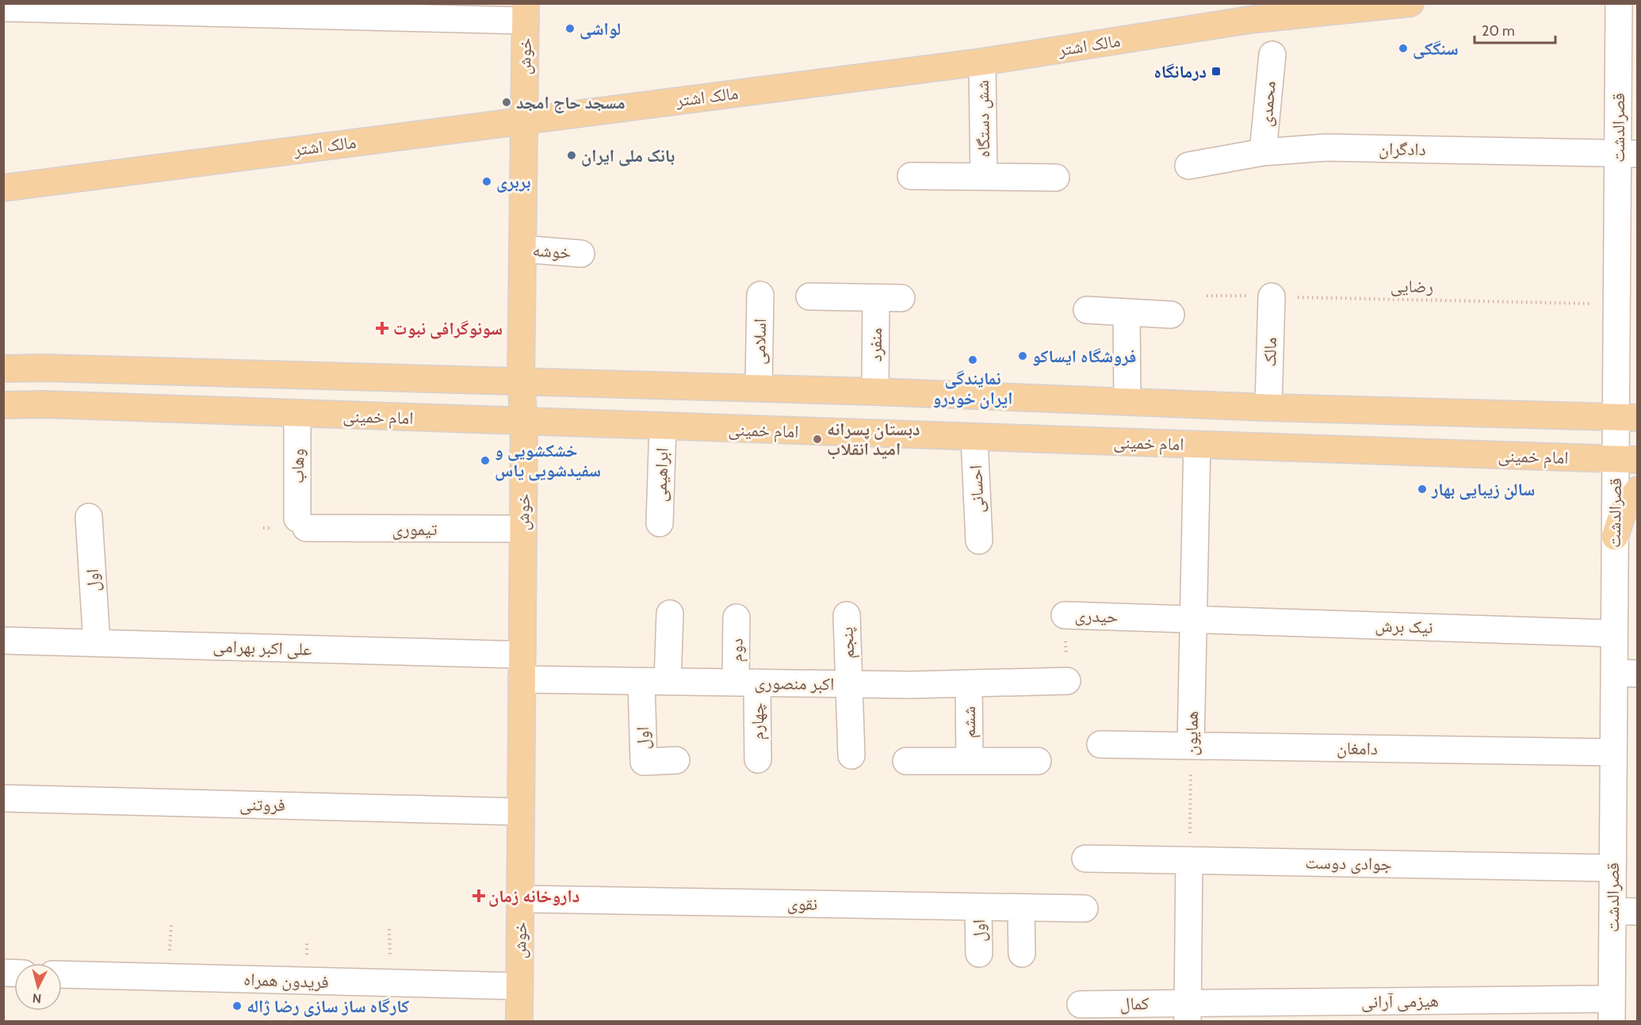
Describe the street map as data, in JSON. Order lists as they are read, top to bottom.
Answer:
{
  "streets": {
    "main road": ["مالک اشتر", "خوش", "امام خمینی"],
    "street": [
      "محمدی",
      "شش دستگاه",
      "قصرالدشت",
      "دادگران",
      "خوشه",
      "اسلامی",
      "منفرد",
      "مالک",
      "وهاب",
      "ابراهیمی",
      "احسانی",
      "تیموری",
      "اول",
      "حیدری",
      "نیک برش",
      "پنجم",
      "علی اکبر بهرامی",
      "دوم",
      "اکبر منصوری",
      "چهارم",
      "ششم",
      "همایون",
      "دامغان",
      "فروتنی",
      "جوادی دوست",
      "نقوی",
      "فریدون همراه",
      "هیزمی آرانی",
      "کمال"
    ],
    "path": ["رضایی"]
  },
  "crossings": [
    ["مالک اشتر", "خوش"],
    ["مالک اشتر", "شش دستگاه"],
    ["خوش", "خوشه"],
    ["خوش", "امام خمینی"],
    ["خوش", "تیموری"],
    ["خوش", "علی اکبر بهرامی"],
    ["خوش", "اکبر منصوری"],
    ["خوش", "فروتنی"],
    ["خوش", "نقوی"],
    ["خوش", "فریدون همراه"],
    ["محمدی", "دادگران"],
    ["قصرالدشت", "دادگران"],
    ["قصرالدشت", "رضایی"],
    ["قصرالدشت", "امام خمینی"],
    ["قصرالدشت", "نیک برش"],
    ["قصرالدشت", "دامغان"],
    ["قصرالدشت", "جوادی دوست"],
    ["قصرالدشت", "هیزمی آرانی"],
    ["رضایی", "مالک"],
    ["امام خمینی", "وهاب"],
    ["امام خمینی", "ابراهیمی"],
    ["امام خمینی", "احسانی"],
    ["امام خمینی", "همایون"],
    ["وهاب", "تیموری"],
    ["اول", "علی اکبر بهرامی"],
    ["اول", "اکبر منصوری"],
    ["اول", "نقوی"],
    ["حیدری", "نیک برش"],
    ["حیدری", "اکبر منصوری"],
    ["حیدری", "همایون"],
    ["نیک برش", "همایون"],
    ["پنجم", "اکبر منصوری"],
    ["علی اکبر بهرامی", "اکبر منصوری"],
    ["دوم", "اکبر منصوری"],
    ["دوم", "چهارم"],
    ["اکبر منصوری", "چهارم"],
    ["اکبر منصوری", "ششم"],
    ["همایون", "دامغان"],
    ["همایون", "جوادی دوست"],
    ["هیزمی آرانی", "کمال"]
  ],
  "places": {
    "other": [
      "لواشی",
      "سنگکی",
      "مسجد حاج امجد",
      "بانک ملی ایران",
      "بربری",
      "فروشگاه ایساکو",
      "نمایندگی ایران خودرو",
      "دبستان پسرانه امید انقلاب",
      "خشکشویی و سفیدشویی یاس",
      "سالن زیبایی بهار",
      "کارگاه ساز سازی رضا ژاله"
    ],
    "transit": ["درمانگاه"],
    "health": ["سونوگرافی نبوت", "داروخانه زمان"]
  },
  "scale_bar": "20 m",
  "north": "bottom"
}
